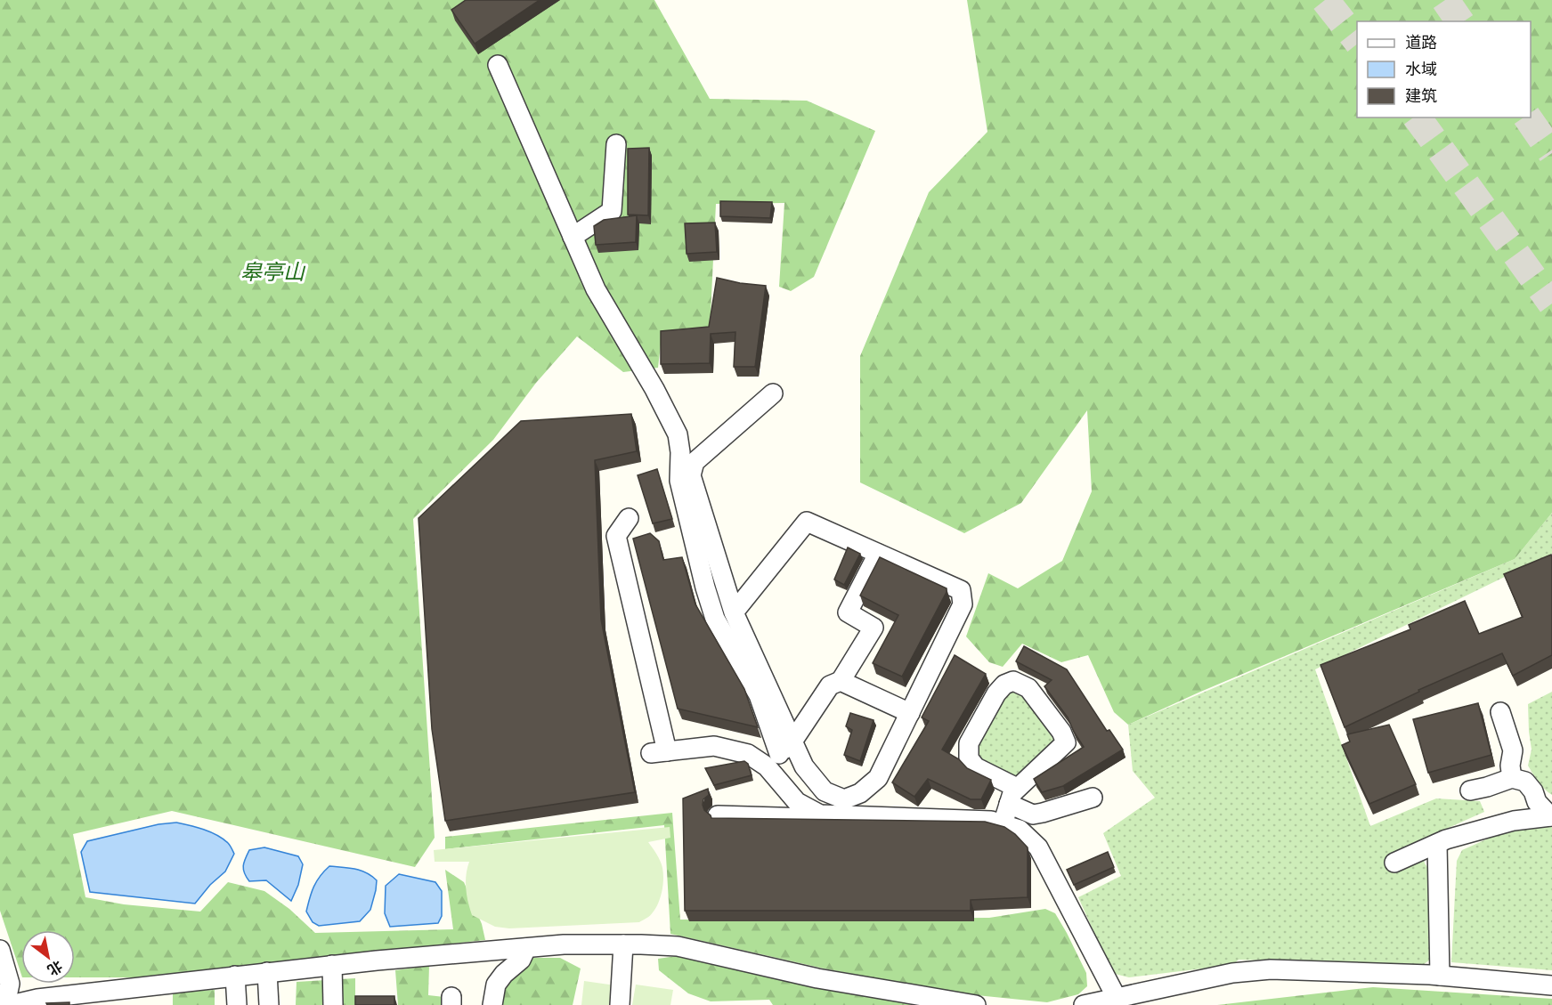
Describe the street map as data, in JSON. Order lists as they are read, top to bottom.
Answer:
{
  "parks": ["皋亭山"],
  "legend": ["道路", "水域", "建筑"],
  "north": "bottom right"
}
